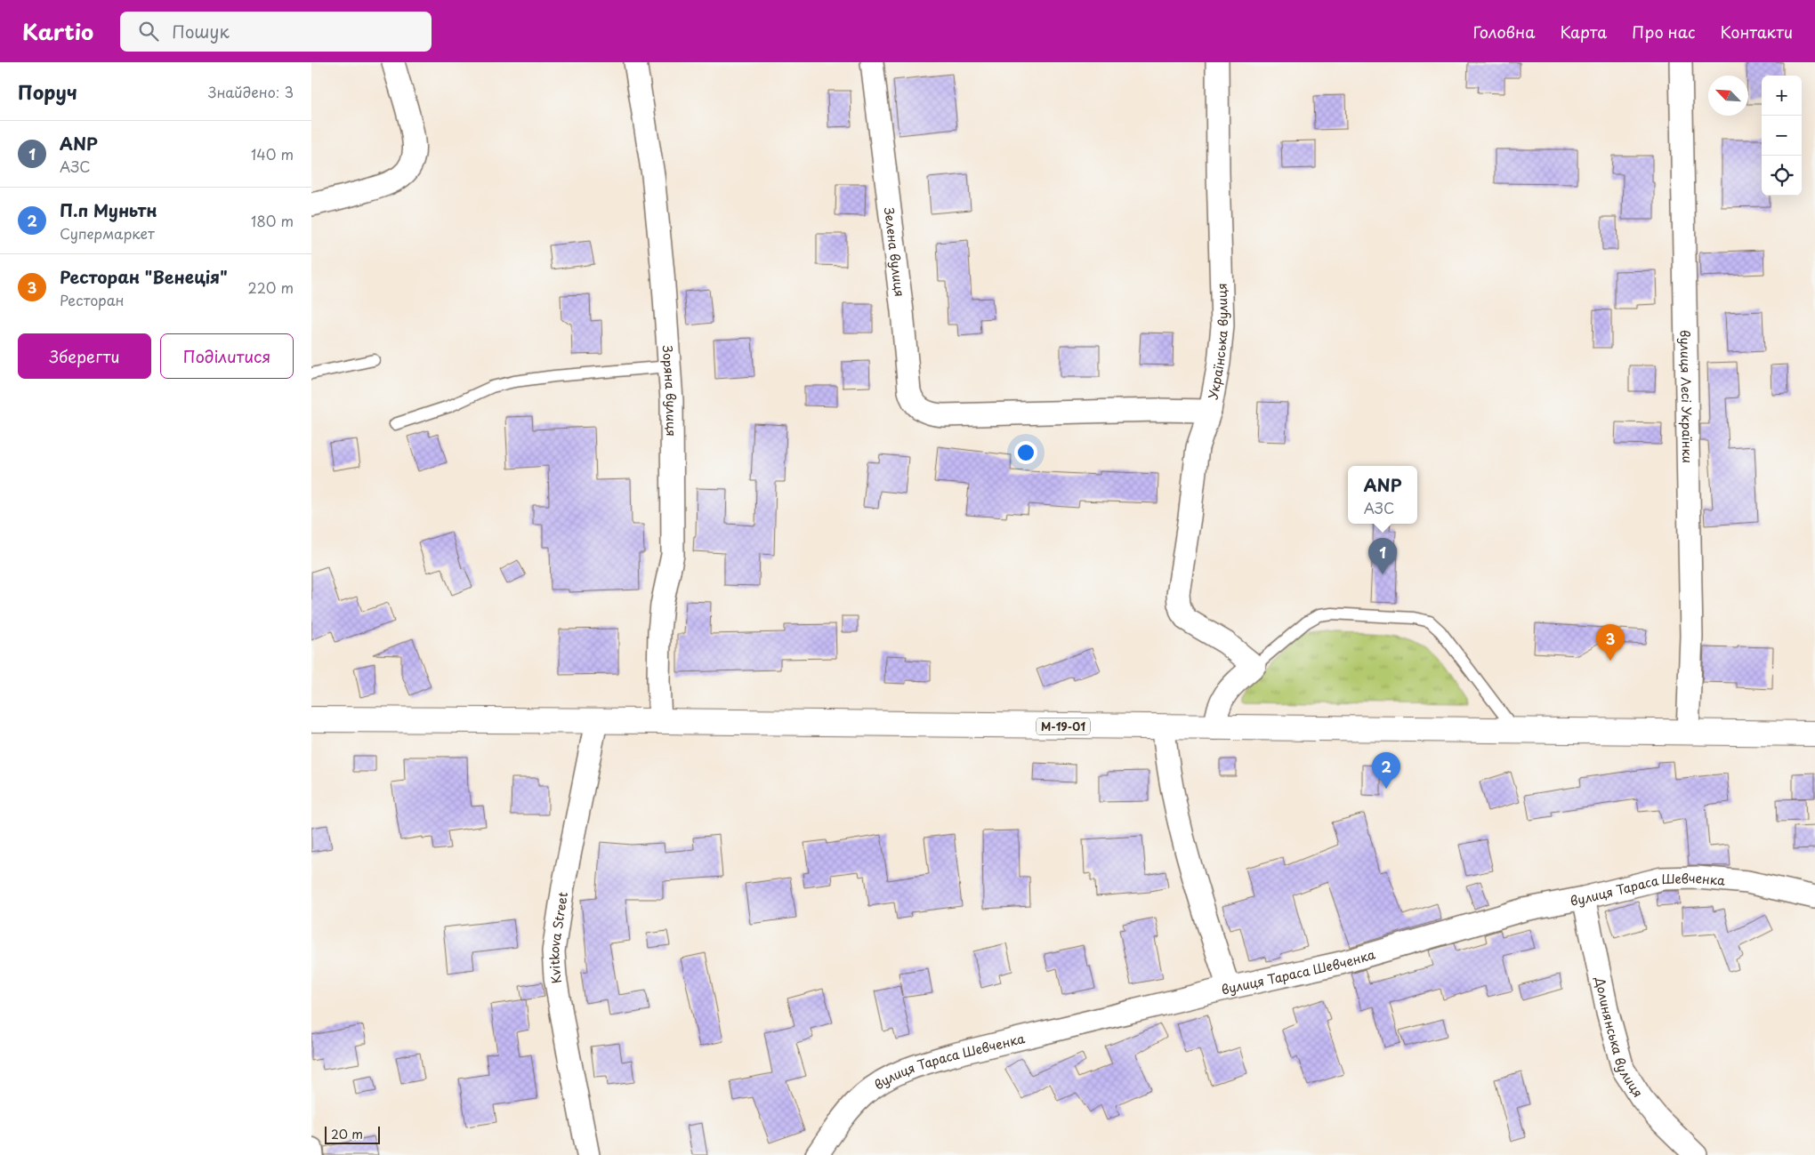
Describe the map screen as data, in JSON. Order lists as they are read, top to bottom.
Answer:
{
  "streets": {
    "main road": ["М-19-01"],
    "street": [
      "Зелена вулиця",
      "Українська вулиця",
      "Зоряна вулиця",
      "вулиця Лесі Українки",
      "вулиця Тараса Шевченка",
      "Kvitkova Street",
      "Долинянська вулиця"
    ]
  },
  "crossings": [
    ["Зелена вулиця", "Українська вулиця"],
    ["Зоряна вулиця", "М-19-01"],
    ["вулиця Лесі Українки", "М-19-01"],
    ["М-19-01", "Kvitkova Street"],
    ["вулиця Тараса Шевченка", "Долинянська вулиця"]
  ],
  "scale_bar": "20 m",
  "north": "top left",
  "page": {
    "header": "Kartio",
    "search": "Пошук",
    "nav": [
      "Головна",
      "Карта",
      "Про нас",
      "Контакти"
    ],
    "heading": ["Поруч", "Знайдено: 3"],
    "map_buttons": ["+", "−"],
    "list": [
      {
        "mark": "1",
        "name": "ANP",
        "note": "АЗС",
        "value": "140 m"
      },
      {
        "mark": "2",
        "name": "П.п Муньтн",
        "note": "Супермаркет",
        "value": "180 m"
      },
      {
        "mark": "3",
        "name": "Ресторан \"Венеція\"",
        "note": "Ресторан",
        "value": "220 m"
      }
    ],
    "buttons": ["Зберегти", "Поділитися"],
    "popup": ["ANP", "АЗС"],
    "pins": ["1", "3", "2"],
    "scale": "20 m"
  }
}
